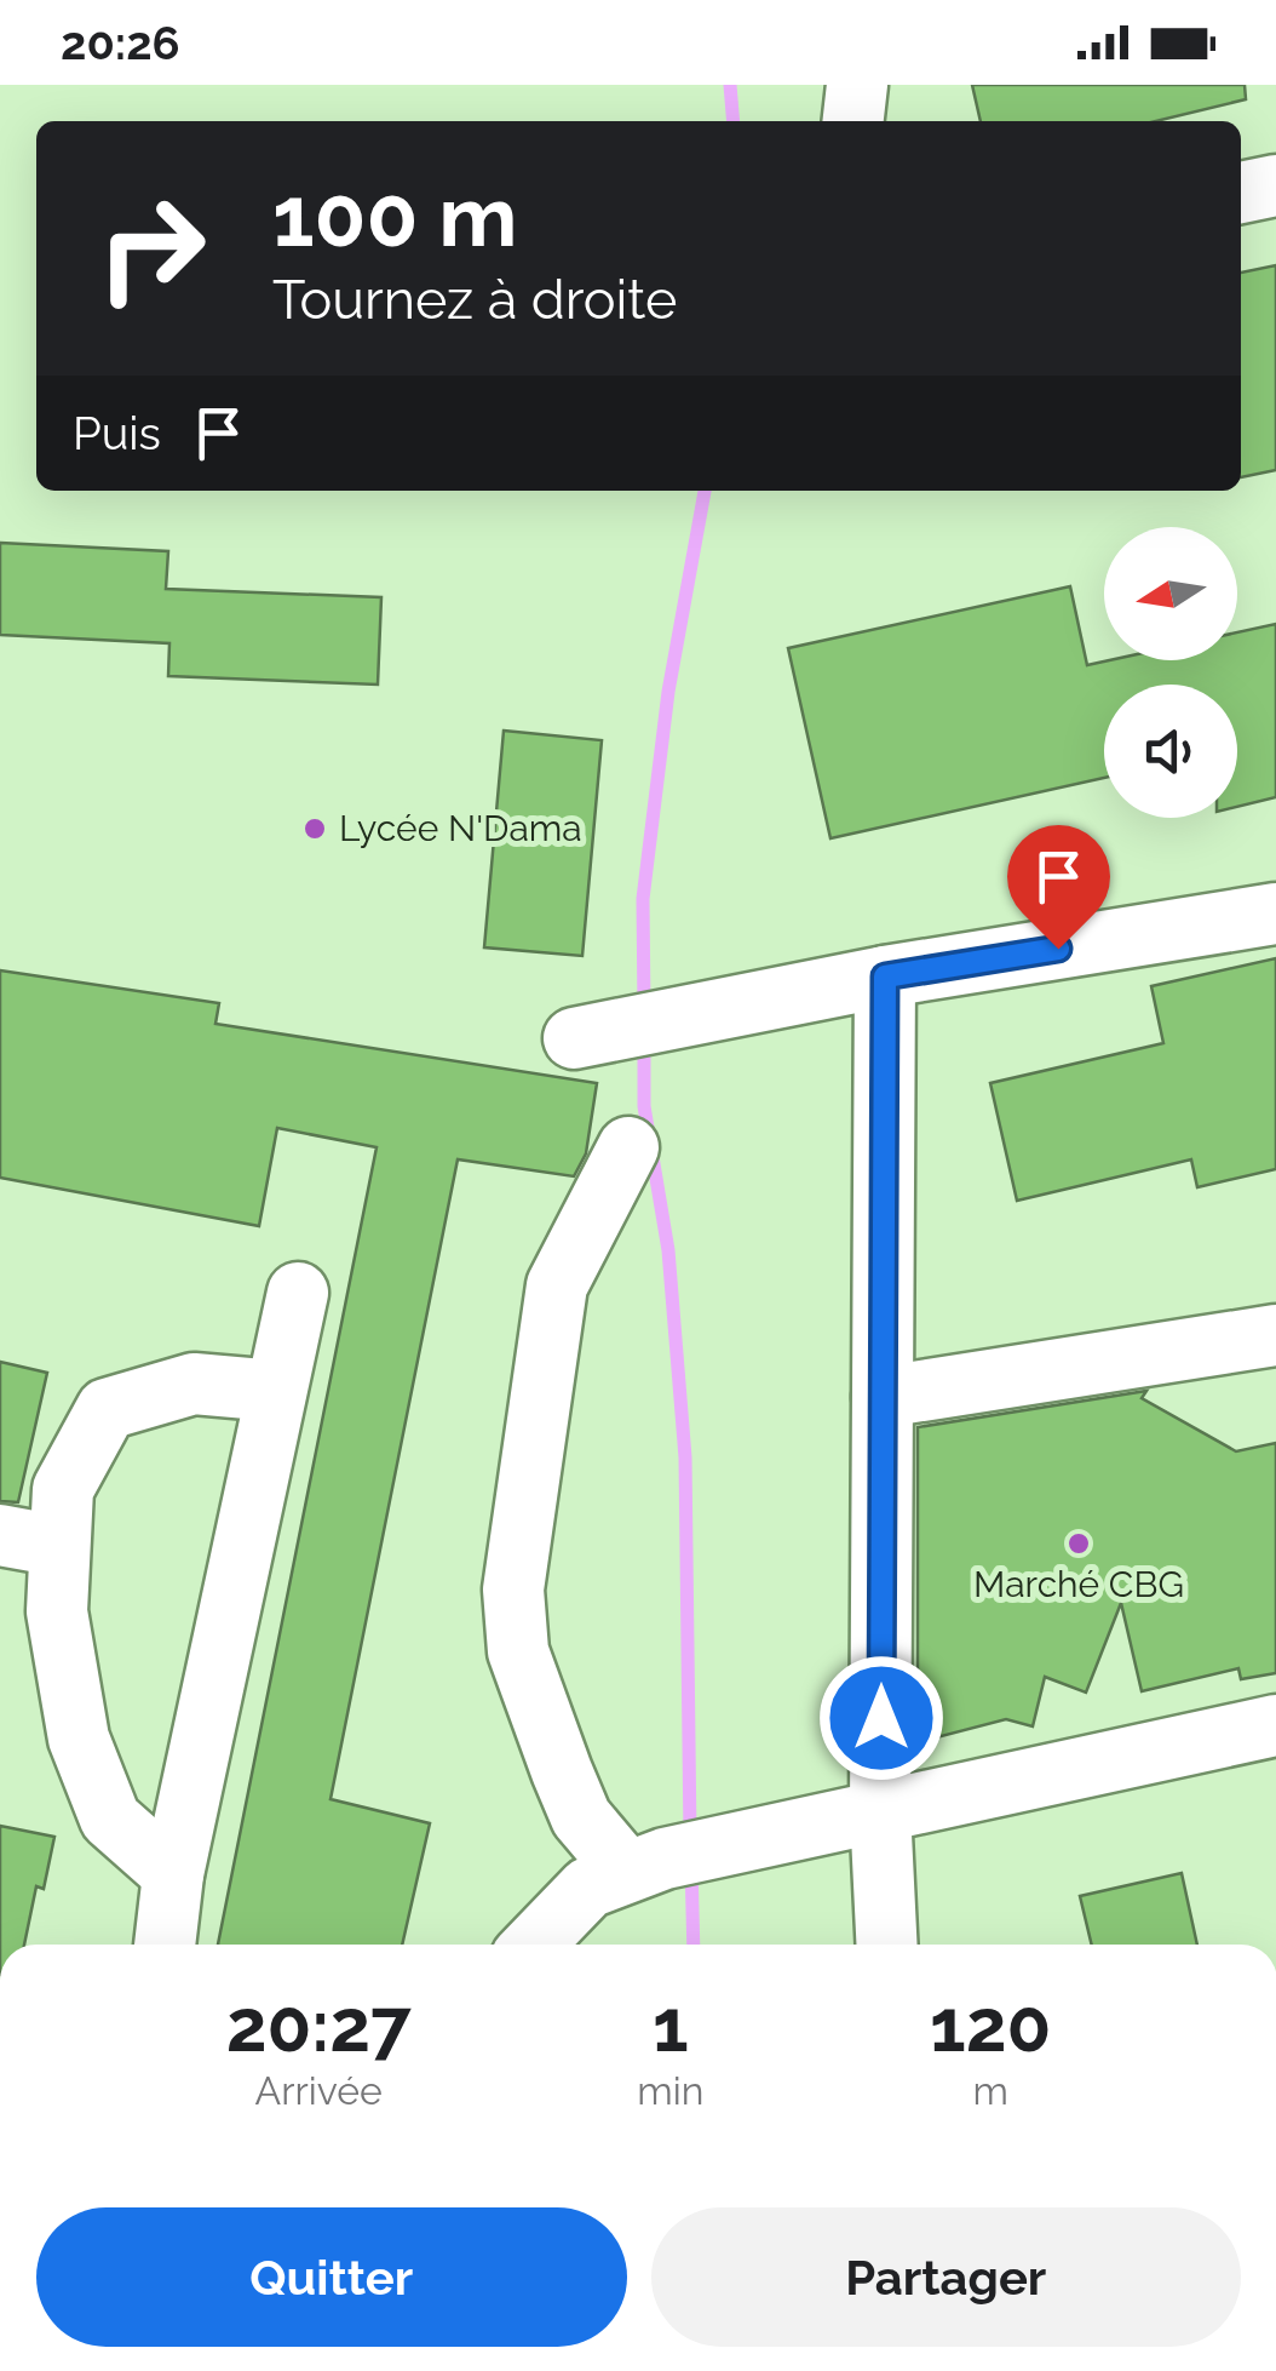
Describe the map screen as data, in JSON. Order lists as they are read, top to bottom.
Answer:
{
  "places": ["Lycée N'Dama", "Marché CBG"],
  "north": "left",
  "page": {
    "status": "20:26",
    "turn": ["100 m", "Tournez à droite"],
    "then": "Puis",
    "eta": [
      "20:27",
      "Arrivée",
      "1",
      "min",
      "120",
      "m"
    ],
    "buttons": ["Quitter", "Partager"]
  }
}
